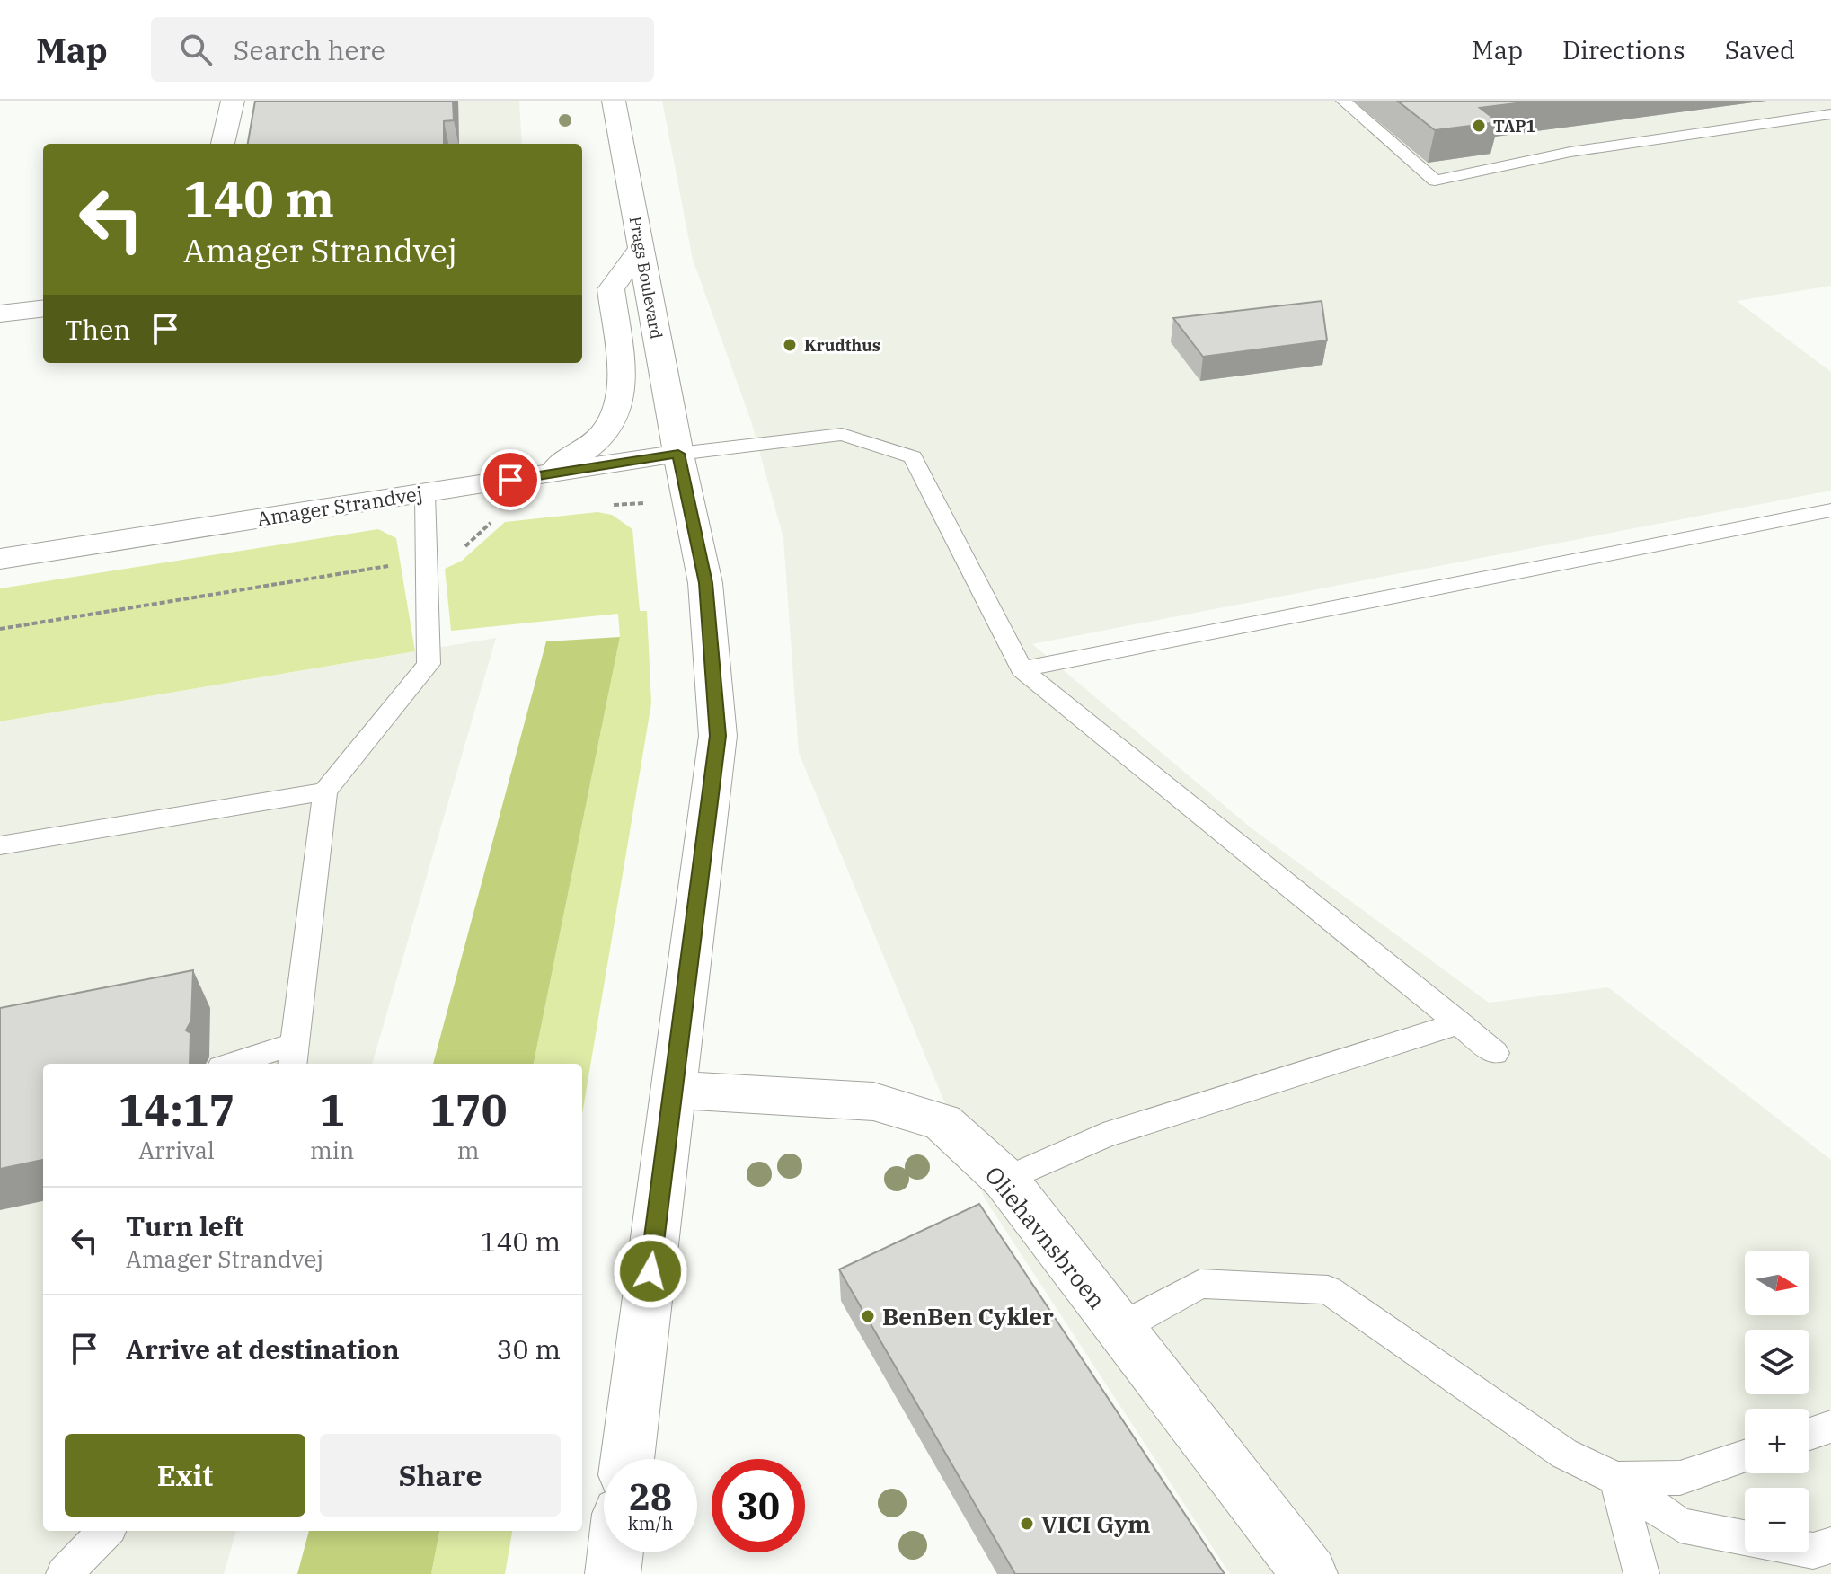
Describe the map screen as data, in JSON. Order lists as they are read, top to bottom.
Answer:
{
  "streets": {
    "street": ["Prags Boulevard", "Amager Strandvej", "Oliehavnsbroen"]
  },
  "crossings": [
    ["Prags Boulevard", "Amager Strandvej"],
    ["Prags Boulevard", "Oliehavnsbroen"]
  ],
  "places": [
    "TAP1",
    "Krudthus",
    "BenBen Cykler",
    "VICI Gym"
  ],
  "north": "right",
  "page": {
    "header": "Map",
    "search": "Search here",
    "nav": ["Map", "Directions", "Saved"],
    "turn": ["140 m", "Amager Strandvej"],
    "then": "Then",
    "eta": [
      "14:17",
      "Arrival",
      "1",
      "min",
      "170",
      "m"
    ],
    "list": [
      {
        "name": "Turn left",
        "note": "Amager Strandvej",
        "value": "140 m"
      },
      {
        "name": "Arrive at destination",
        "value": "30 m"
      }
    ],
    "map_buttons": ["+", "−"],
    "buttons": ["Exit", "Share"],
    "speed": "28 km/h",
    "limit": "30"
  }
}
